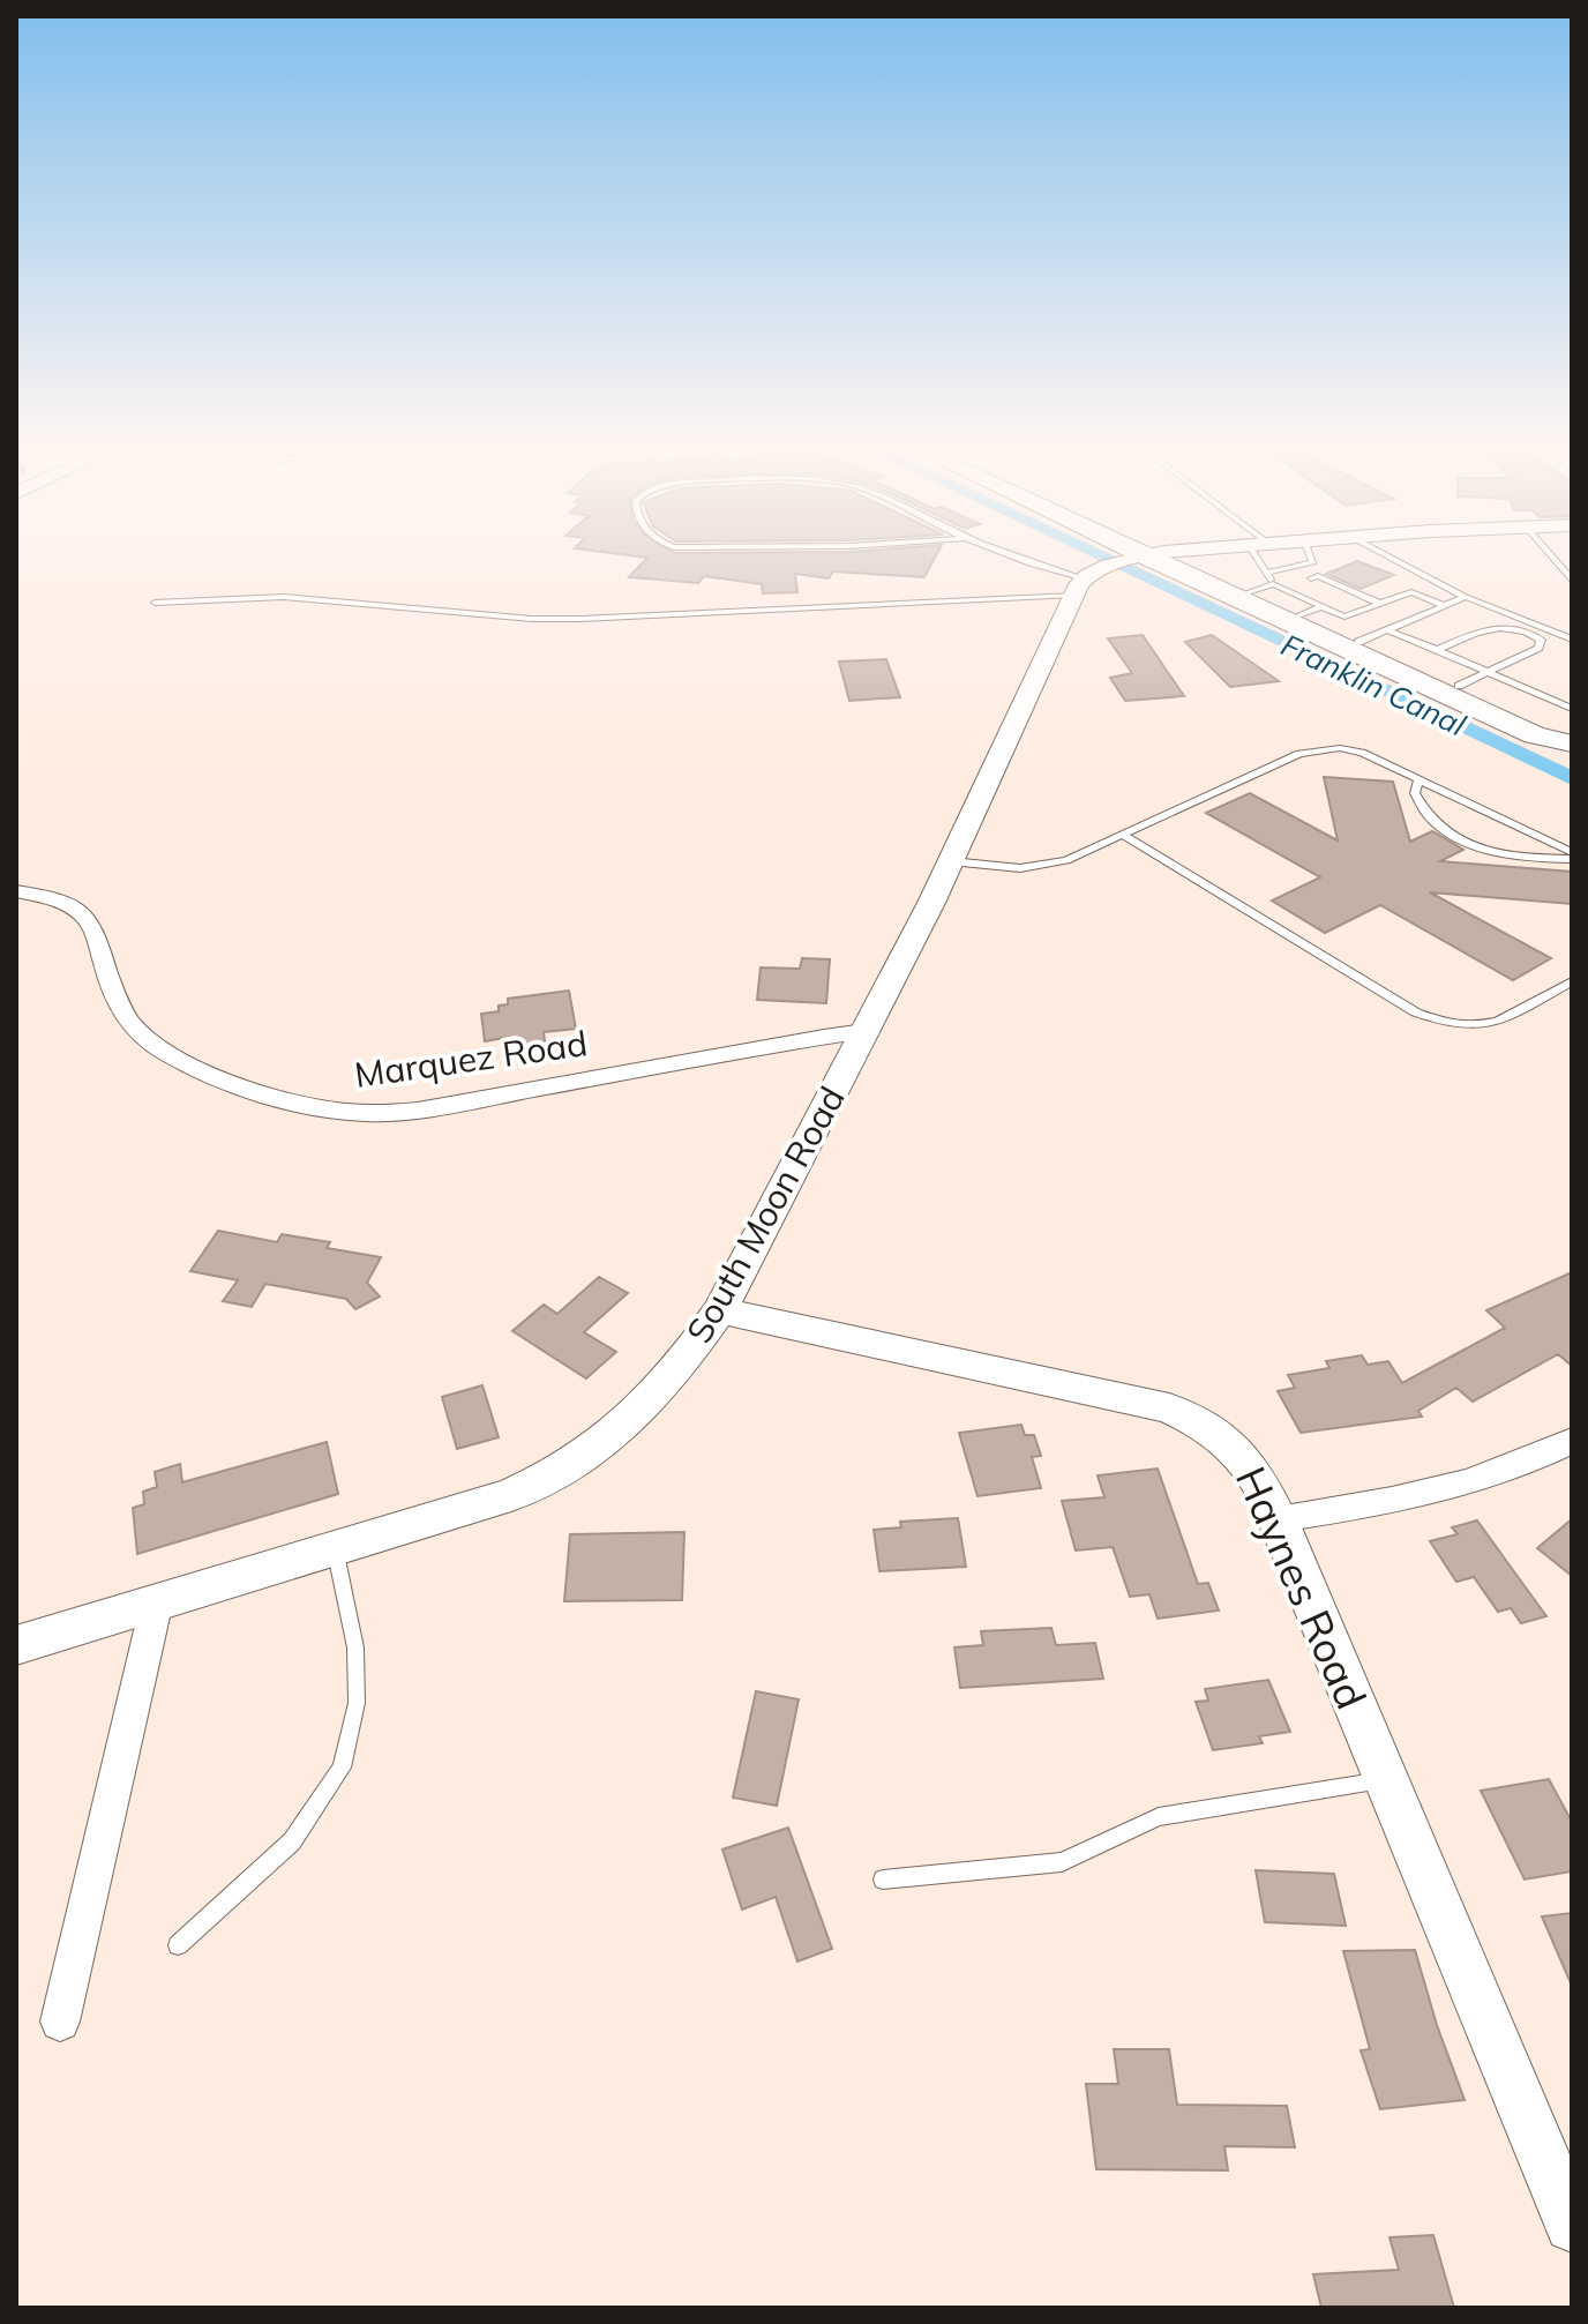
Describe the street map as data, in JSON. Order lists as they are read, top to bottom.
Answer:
{
  "streets": {
    "street": ["Marquez Road", "South Moon Road", "Haynes Road"]
  },
  "crossings": [
    ["Marquez Road", "South Moon Road"],
    ["South Moon Road", "Haynes Road"]
  ],
  "water": ["Franklin Canal"]
}
